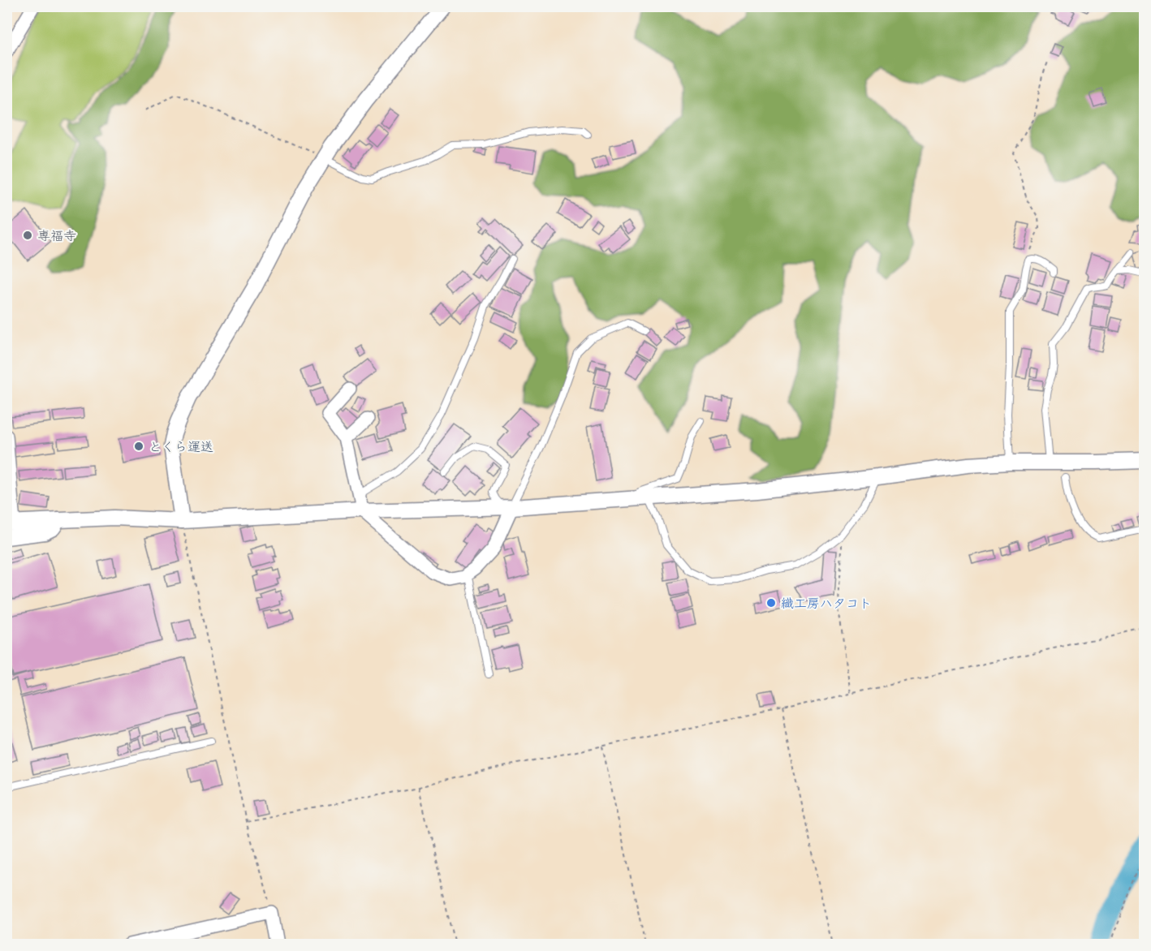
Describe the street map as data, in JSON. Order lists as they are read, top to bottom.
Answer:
{
  "places": ["専福寺", "とくら運送", "織工房ハタコト"]
}
